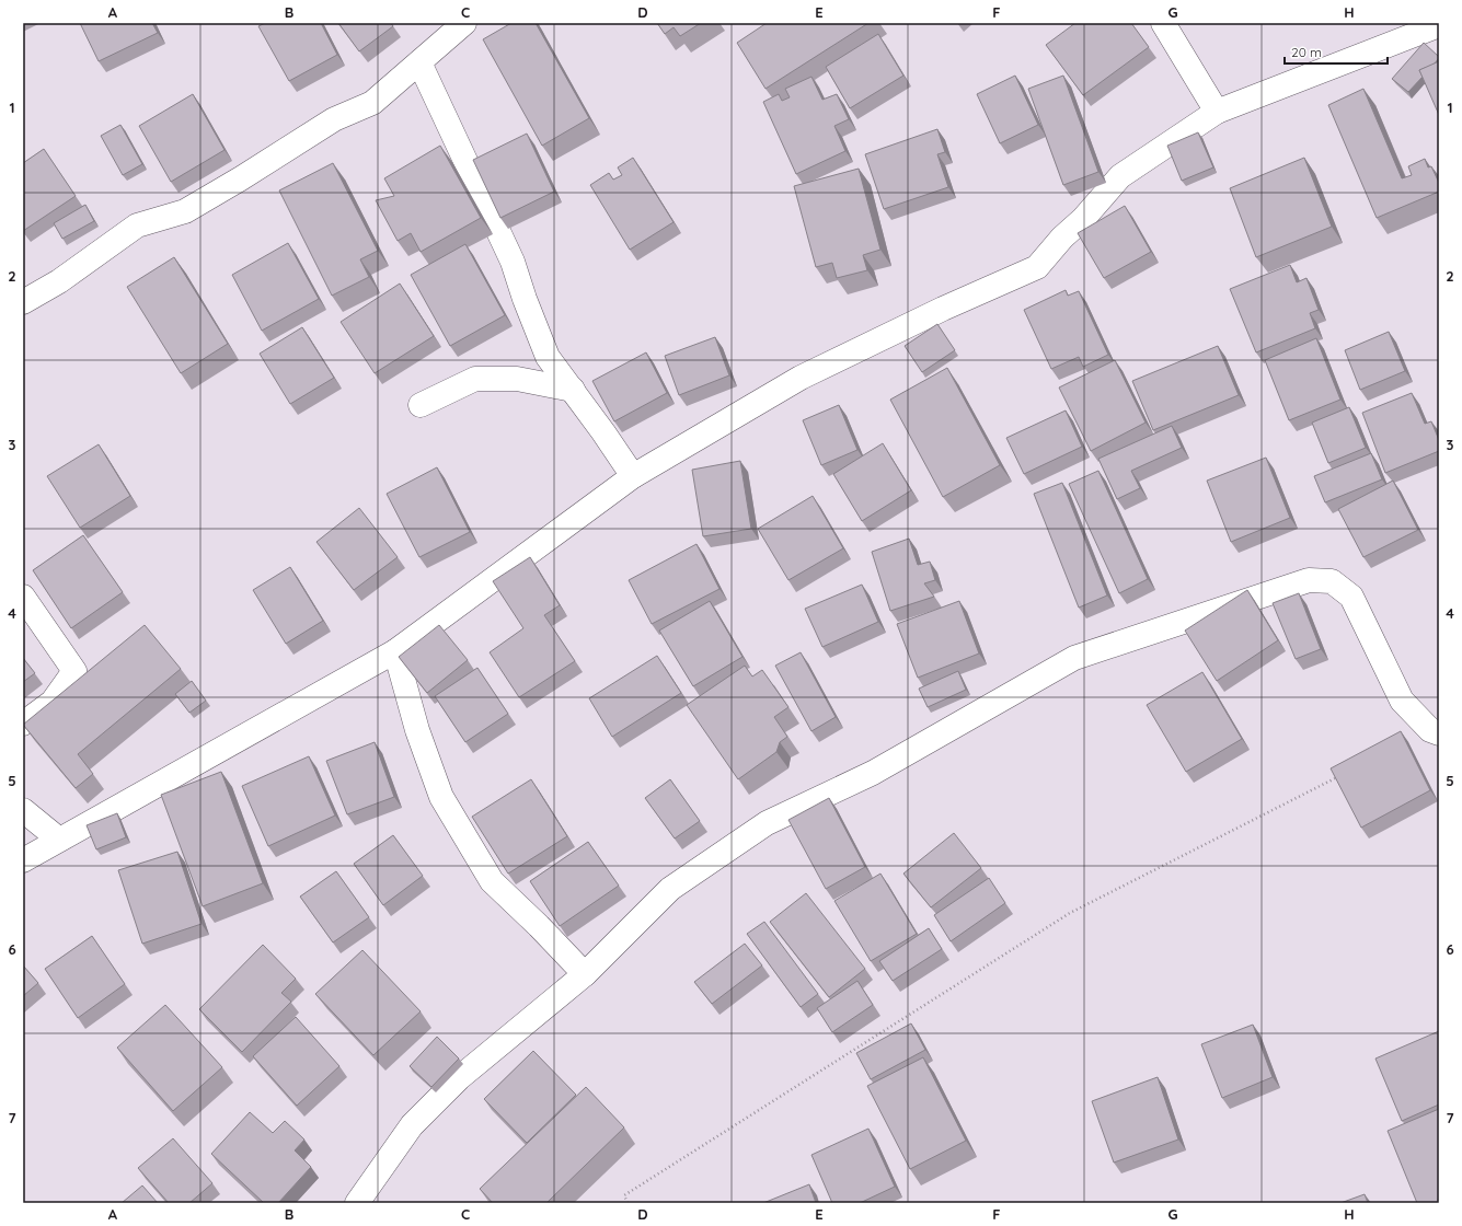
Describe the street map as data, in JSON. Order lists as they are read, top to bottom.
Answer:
{
  "scale_bar": "20 m",
  "grid": {
    "columns": [
      "A",
      "B",
      "C",
      "D",
      "E",
      "F",
      "G",
      "H"
    ],
    "rows": [
      "1",
      "2",
      "3",
      "4",
      "5",
      "6",
      "7"
    ]
  }
}
